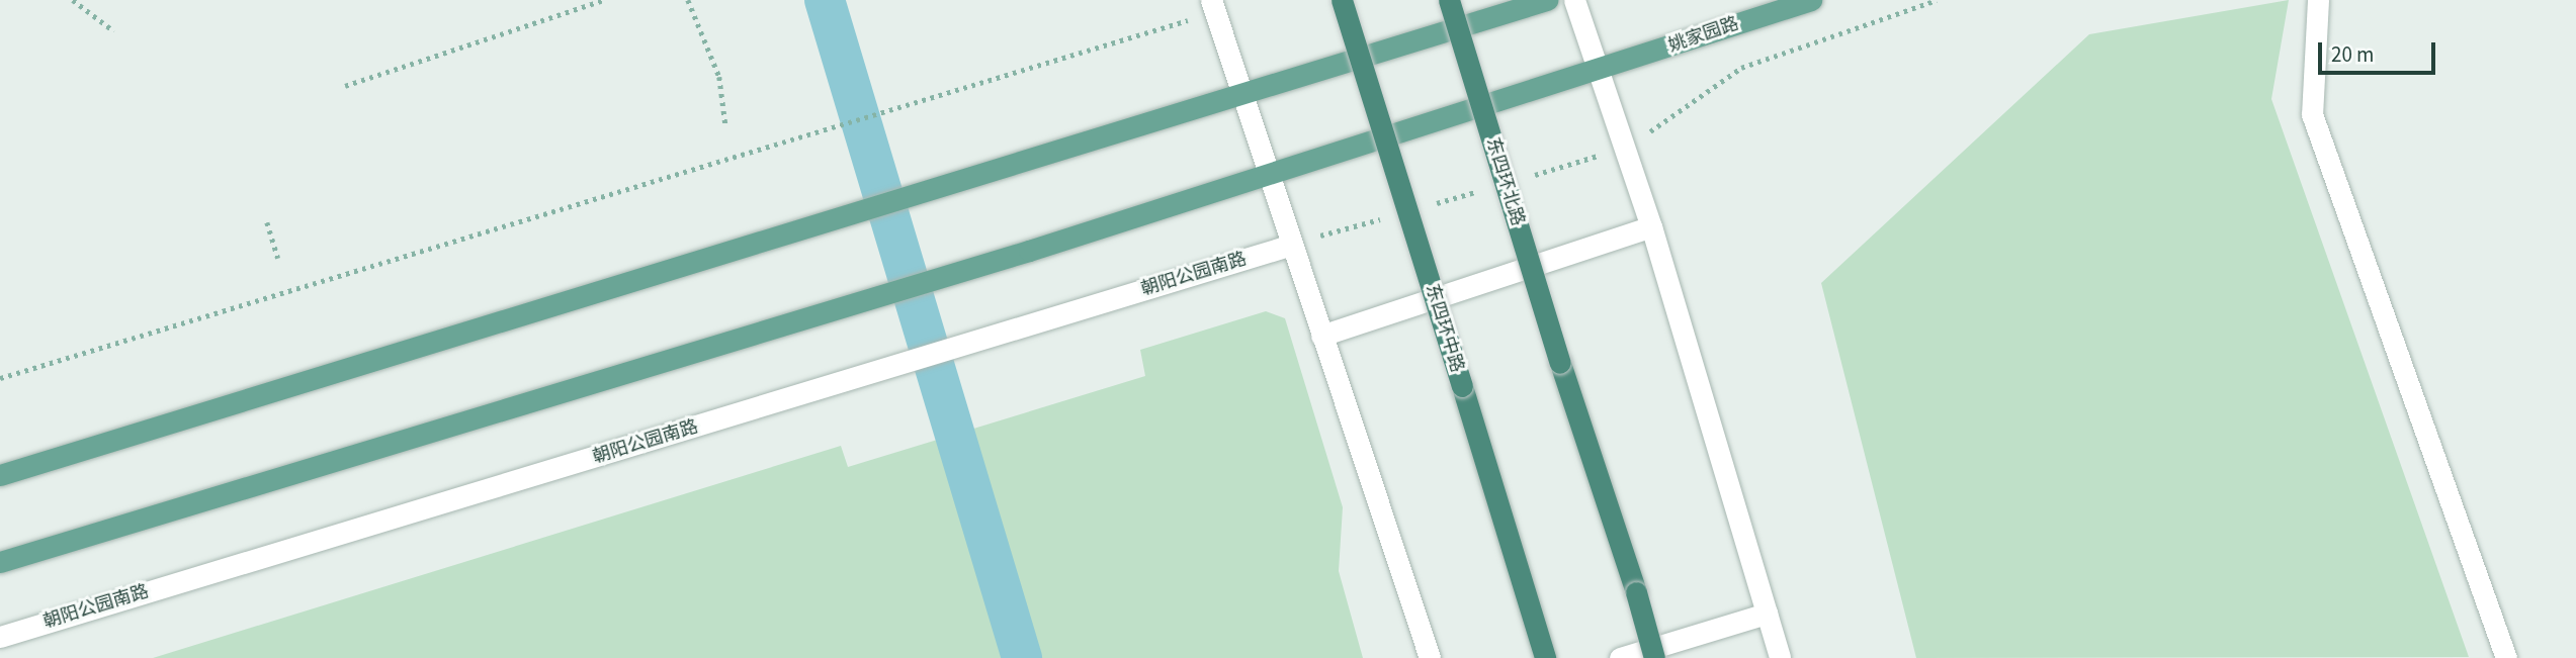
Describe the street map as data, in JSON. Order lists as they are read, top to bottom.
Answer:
{
  "streets": {
    "highway": ["东四环北路", "东四环中路"],
    "main road": ["姚家园路"],
    "street": ["朝阳公园南路"]
  },
  "scale_bar": "20 m"
}
